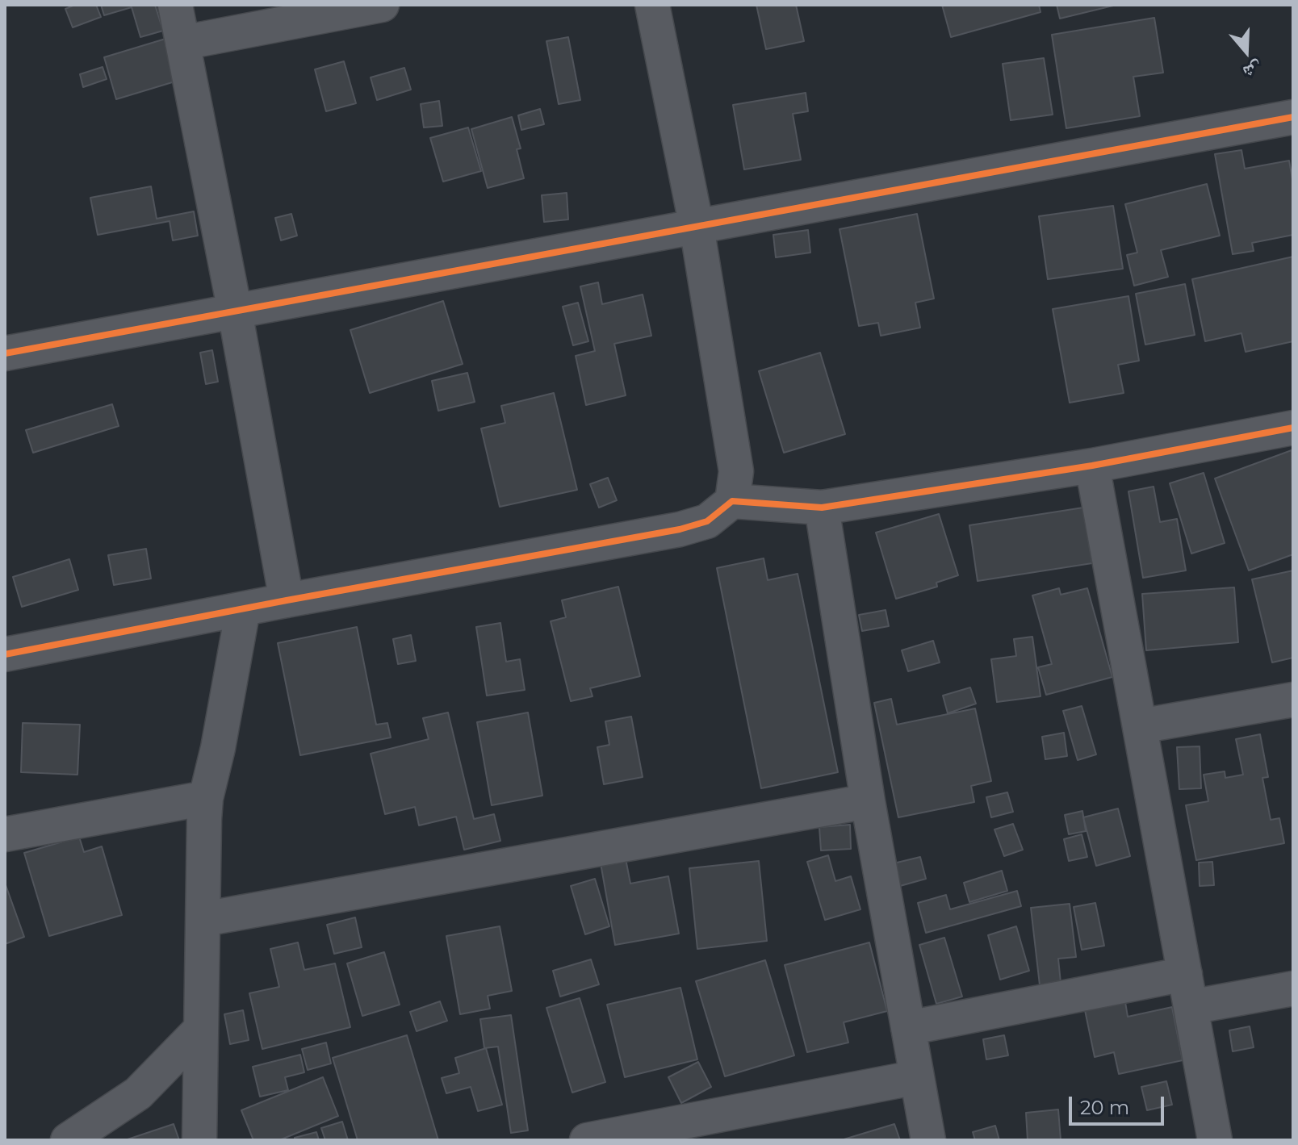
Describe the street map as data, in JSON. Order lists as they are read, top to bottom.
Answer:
{
  "scale_bar": "20 m",
  "north": "bottom"
}
